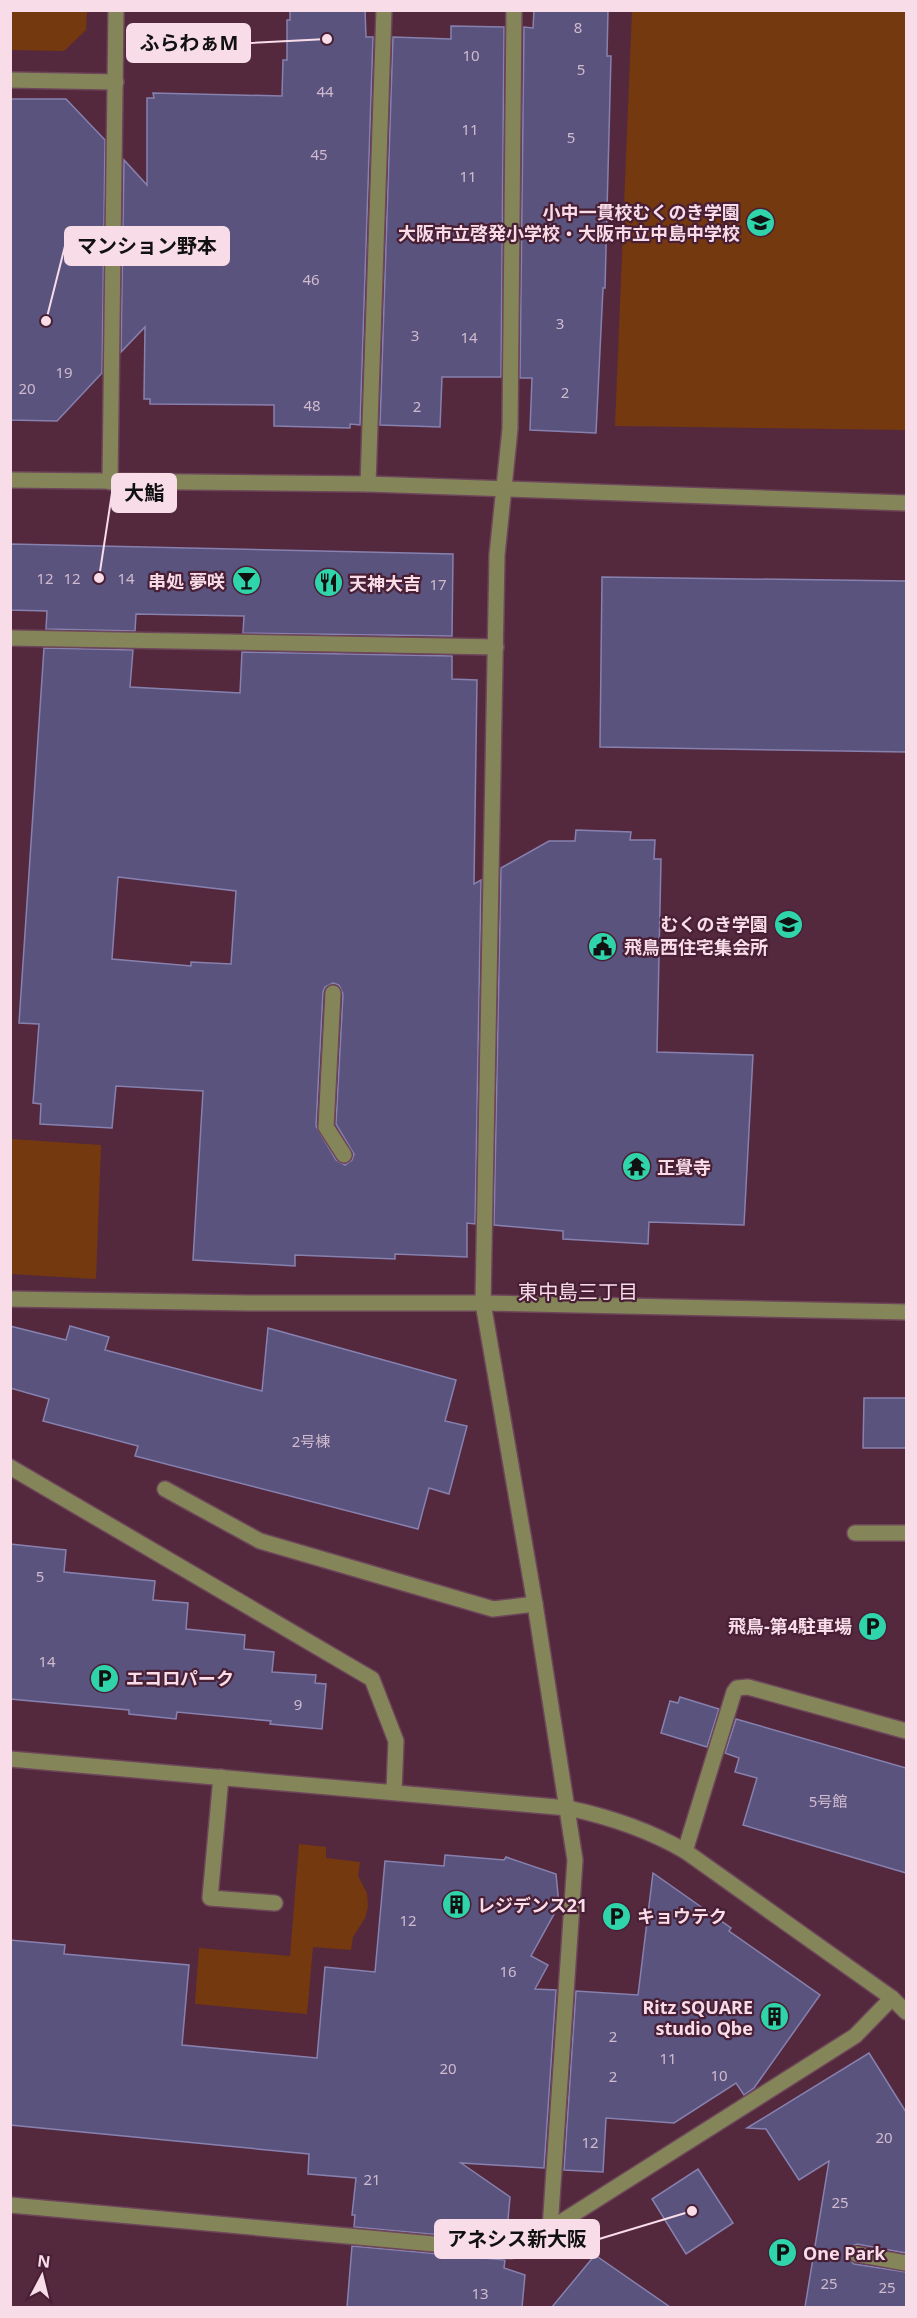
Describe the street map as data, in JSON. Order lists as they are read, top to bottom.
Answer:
{
  "districts": ["東中島三丁目"],
  "places": {
    "other": [
      "ふらわぁM",
      "マンション野本",
      "大鮨",
      "アネシス新大阪"
    ],
    "school or university": ["小中一貫校むくのき学園 大阪市立啓発小学校・大阪市立中島中学校", "むくのき学園"],
    "bar": ["串処 夢咲"],
    "restaurant": ["天神大吉"],
    "public building": ["飛鳥西住宅集会所"],
    "temple": ["正覺寺"],
    "parking": [
      "飛鳥-第4駐車場",
      "エコロパーク",
      "キョウテク",
      "One Park"
    ],
    "building": ["レジデンス21", "Ritz SQUARE studio Qbe"]
  },
  "house_numbers": [
    "8",
    "10",
    "5",
    "44",
    "11",
    "5",
    "45",
    "11",
    "46",
    "3",
    "3",
    "14",
    "19",
    "20",
    "2",
    "48",
    "2",
    "12",
    "12",
    "14",
    "17",
    "2号棟",
    "5",
    "14",
    "9",
    "5号館",
    "12",
    "16",
    "2",
    "11",
    "20",
    "10",
    "2",
    "20",
    "12",
    "21",
    "25",
    "25",
    "25",
    "13"
  ],
  "north": "top"
}
